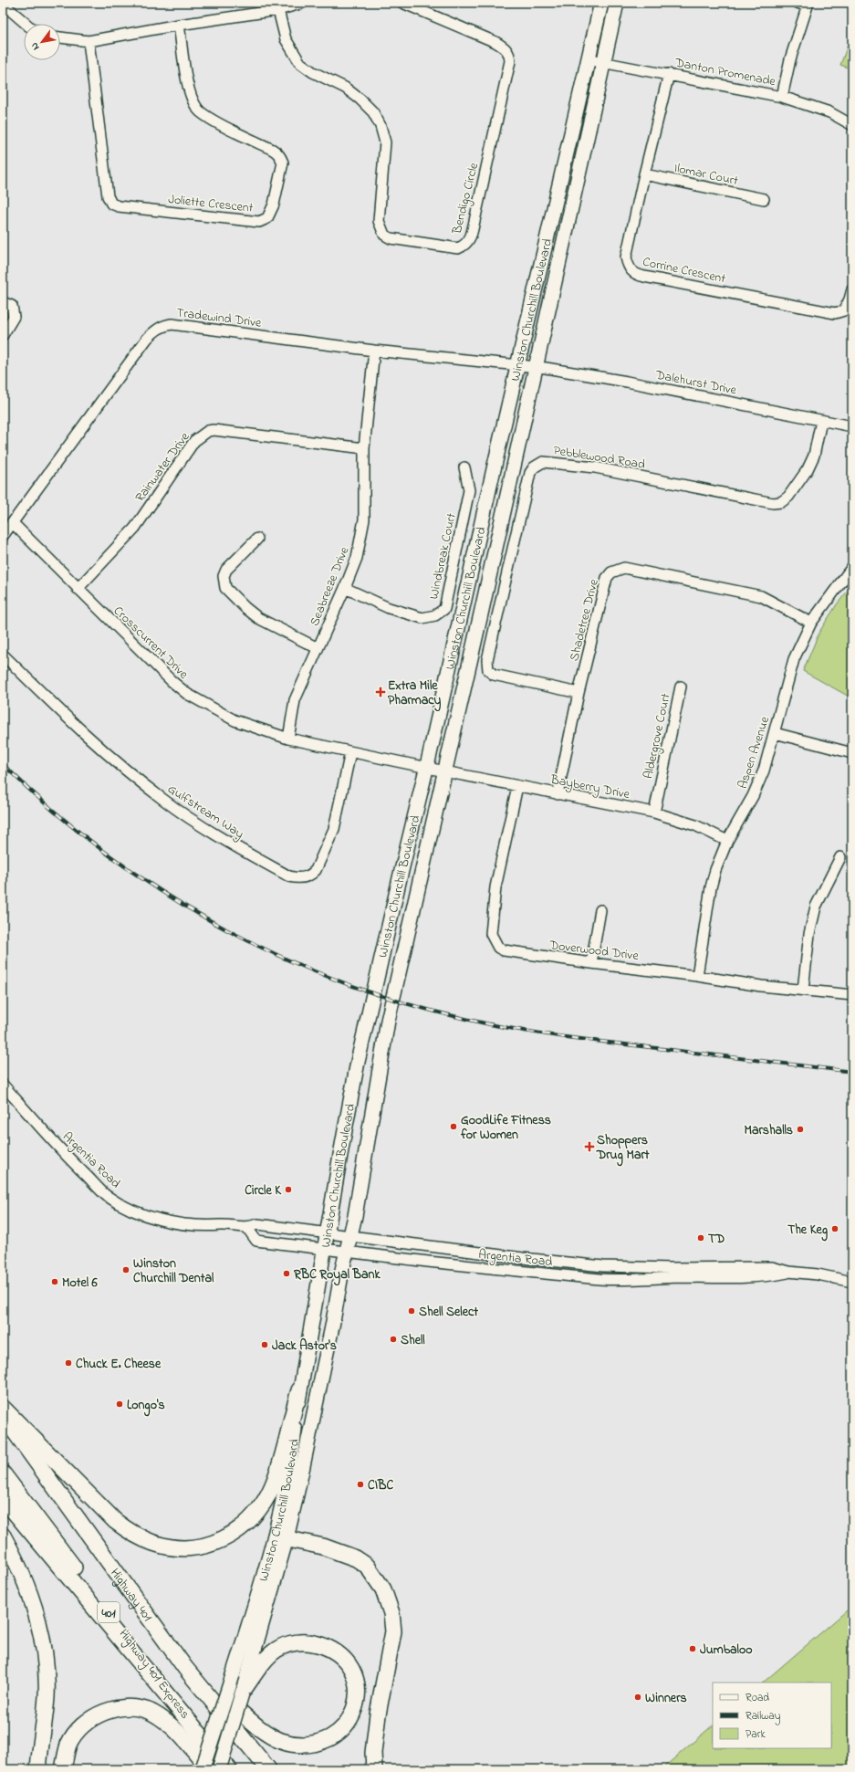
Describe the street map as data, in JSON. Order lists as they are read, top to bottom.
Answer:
{
  "streets": {
    "highway": ["Highway 401", "401", "Highway 401 Express"],
    "main road": ["Winston Churchill Boulevard"],
    "street": [
      "Danton Promenade",
      "Ilomar Court",
      "Bendigo Circle",
      "Joliette Crescent",
      "Corrine Crescent",
      "Tradewind Drive",
      "Dalehurst Drive",
      "Pebblewood Road",
      "Rainwater Drive",
      "Windbreak Court",
      "Seabreeze Drive",
      "Shadetree Drive",
      "Crosscurrent Drive",
      "Aldergrove Court",
      "Aspen Avenue",
      "Bayberry Drive",
      "Gulfstream Way",
      "Doverwood Drive",
      "Argentia Road"
    ]
  },
  "crossings": [
    ["Danton Promenade", "Corrine Crescent"],
    ["Danton Promenade", "Winston Churchill Boulevard"],
    ["Ilomar Court", "Corrine Crescent"],
    ["Winston Churchill Boulevard", "Tradewind Drive"],
    ["Winston Churchill Boulevard", "Dalehurst Drive"],
    ["Winston Churchill Boulevard", "Crosscurrent Drive"],
    ["Winston Churchill Boulevard", "Bayberry Drive"],
    ["Winston Churchill Boulevard", "Argentia Road"],
    ["Tradewind Drive", "Dalehurst Drive"],
    ["Tradewind Drive", "Seabreeze Drive"],
    ["Tradewind Drive", "Crosscurrent Drive"],
    ["Dalehurst Drive", "Pebblewood Road"],
    ["Pebblewood Road", "Shadetree Drive"],
    ["Rainwater Drive", "Seabreeze Drive"],
    ["Rainwater Drive", "Crosscurrent Drive"],
    ["Windbreak Court", "Seabreeze Drive"],
    ["Seabreeze Drive", "Crosscurrent Drive"],
    ["Shadetree Drive", "Aspen Avenue"],
    ["Shadetree Drive", "Bayberry Drive"],
    ["Crosscurrent Drive", "Bayberry Drive"],
    ["Crosscurrent Drive", "Gulfstream Way"],
    ["Aldergrove Court", "Bayberry Drive"],
    ["Aspen Avenue", "Bayberry Drive"],
    ["Aspen Avenue", "Doverwood Drive"],
    ["Bayberry Drive", "Doverwood Drive"],
    ["401", "Highway 401 Express"]
  ],
  "places": {
    "health": ["Extra Mile Pharmacy", "Shoppers Drug Mart"],
    "other": [
      "GoodLife Fitness for Women",
      "Marshalls",
      "Circle K",
      "The Keg",
      "TD",
      "Winston Churchill Dental",
      "RBC Royal Bank",
      "Motel 6",
      "Shell Select",
      "Shell",
      "Jack Astor's",
      "Chuck E. Cheese",
      "Longo's",
      "CIBC",
      "Jumbaloo",
      "Winners"
    ]
  },
  "legend": ["Road", "Railway", "Park"],
  "north": "bottom left"
}
